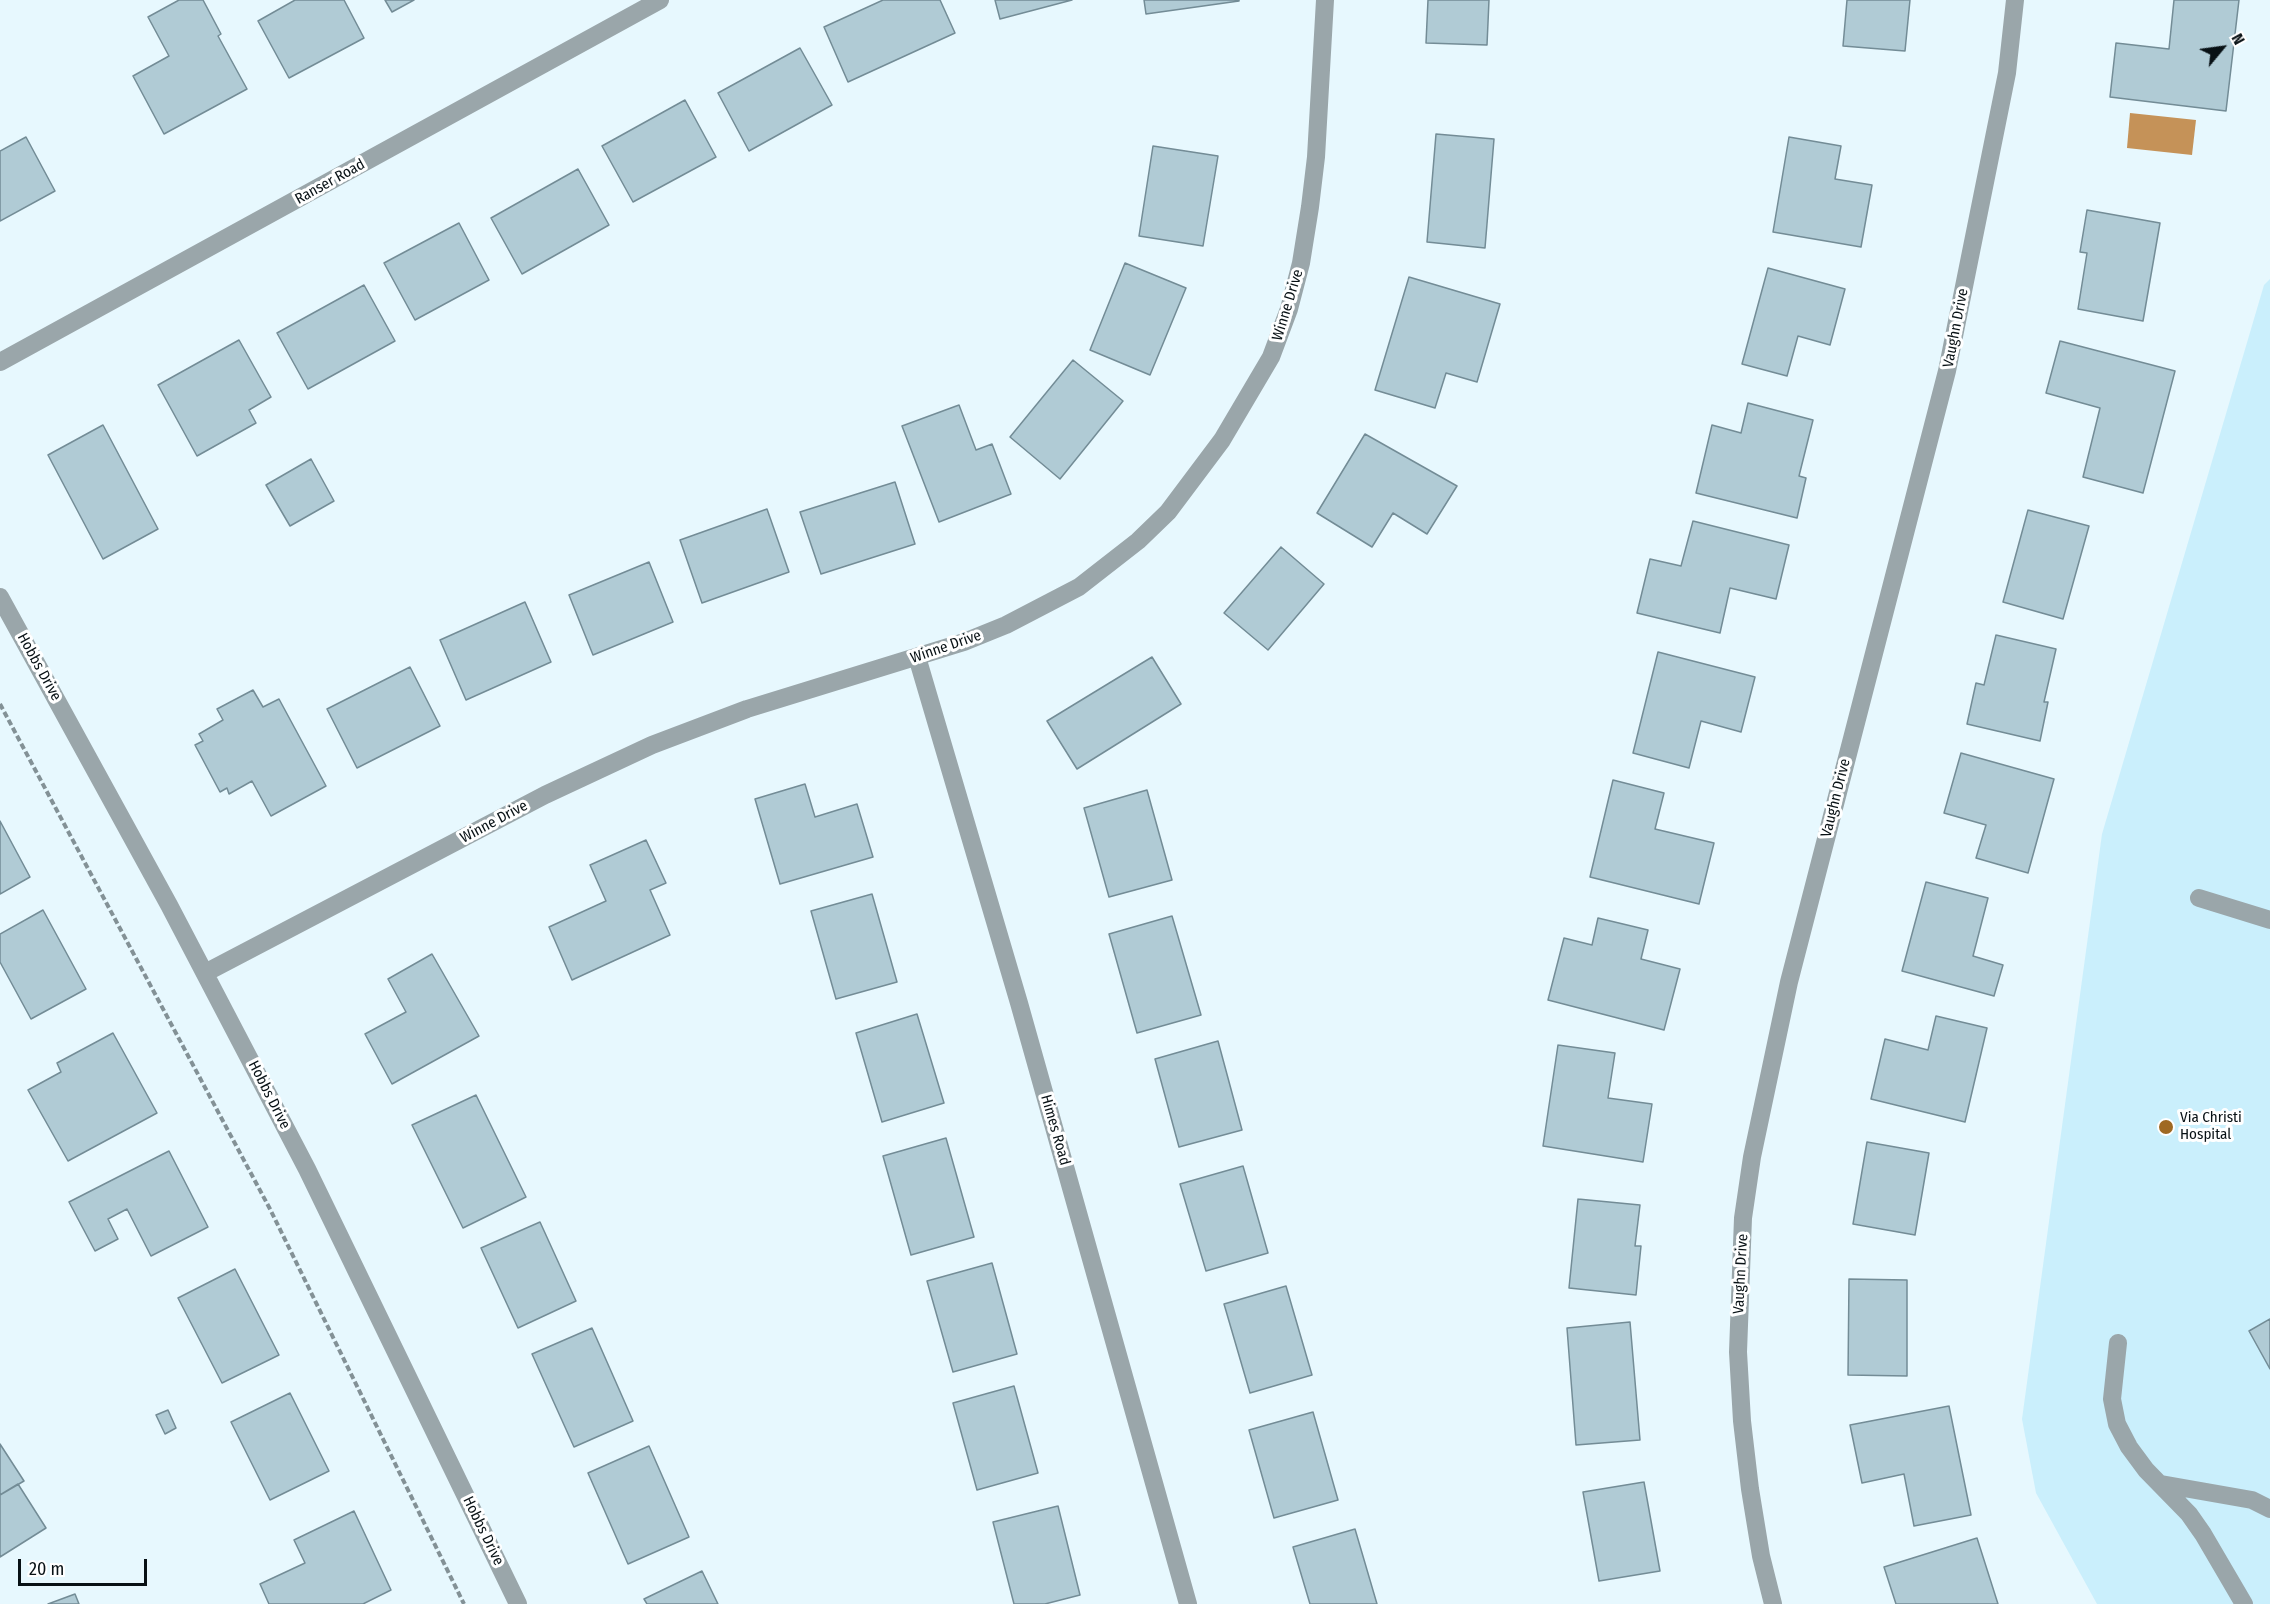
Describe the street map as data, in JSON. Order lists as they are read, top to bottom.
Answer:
{
  "streets": {
    "street": [
      "Ranser Road",
      "Winne Drive",
      "Vaughn Drive",
      "Hobbs Drive",
      "Himes Road"
    ]
  },
  "crossings": [
    ["Winne Drive", "Hobbs Drive"],
    ["Winne Drive", "Himes Road"]
  ],
  "places": ["Via Christi Hospital"],
  "scale_bar": "20 m",
  "north": "top right"
}
